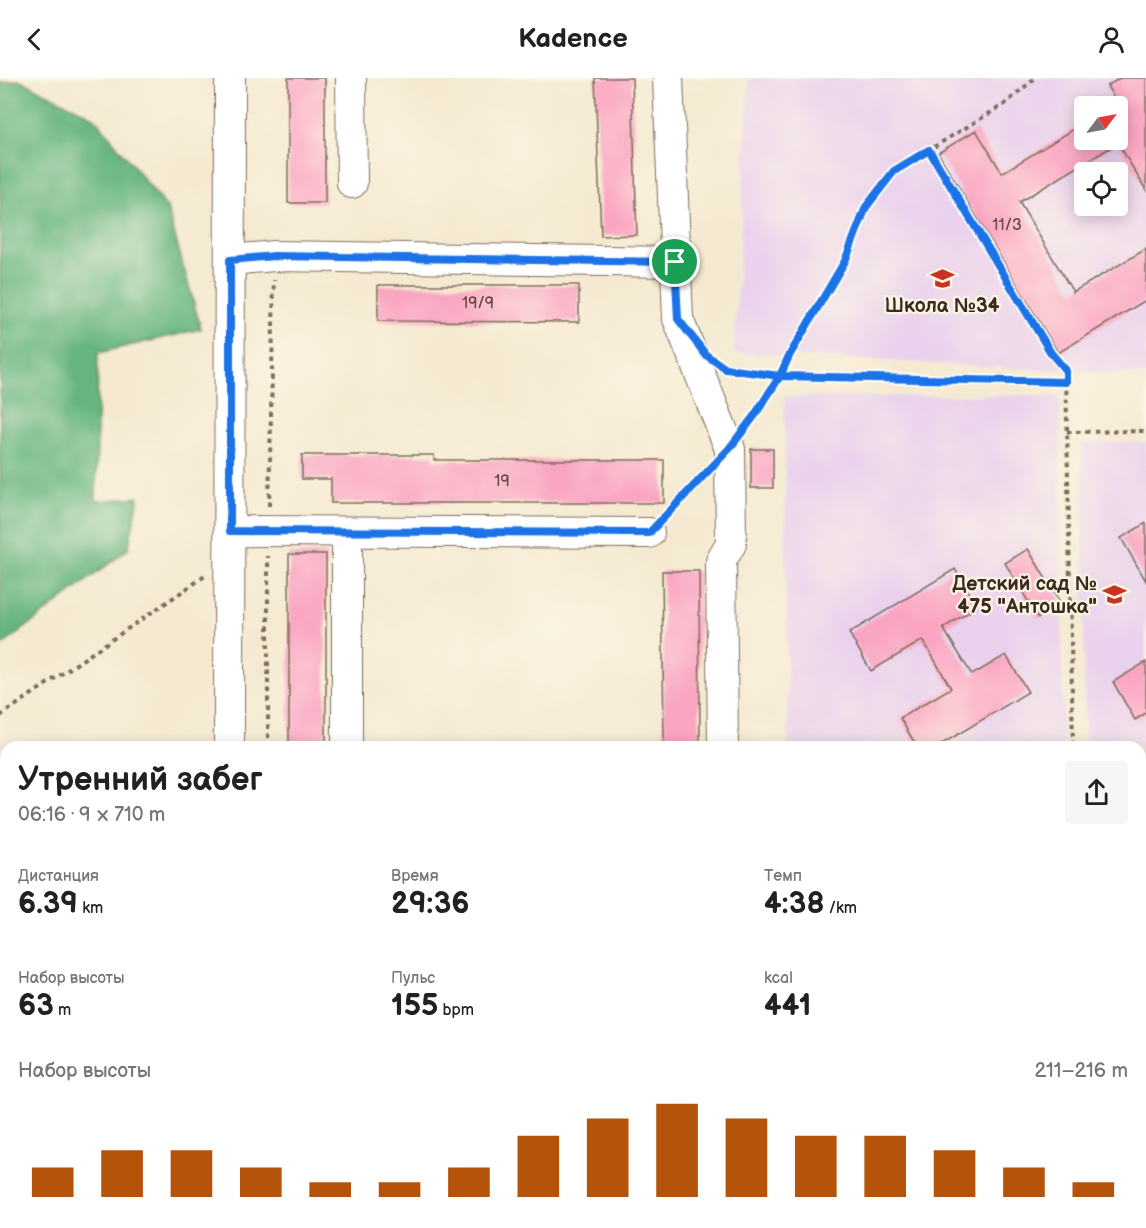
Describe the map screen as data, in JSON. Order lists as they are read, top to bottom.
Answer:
{
  "places": {
    "school or university": ["Школа №34", "Детский сад № 475 \"Антошка\""]
  },
  "house_numbers": ["11/3", "19/9", "19"],
  "north": "top right",
  "page": {
    "header": "Kadence",
    "heading": ["Утренний забег", "06:16 · 9 × 710 m"],
    "stats": [
      ["Дистанция", "6.39 km"],
      ["Время", "29:36"],
      ["Темп", "4:38 /km"],
      ["Набор высоты", "63 m"],
      ["Пульс", "155 bpm"],
      ["kcal", "441"]
    ],
    "chart": ["Набор высоты", "211–216 m"]
  }
}
